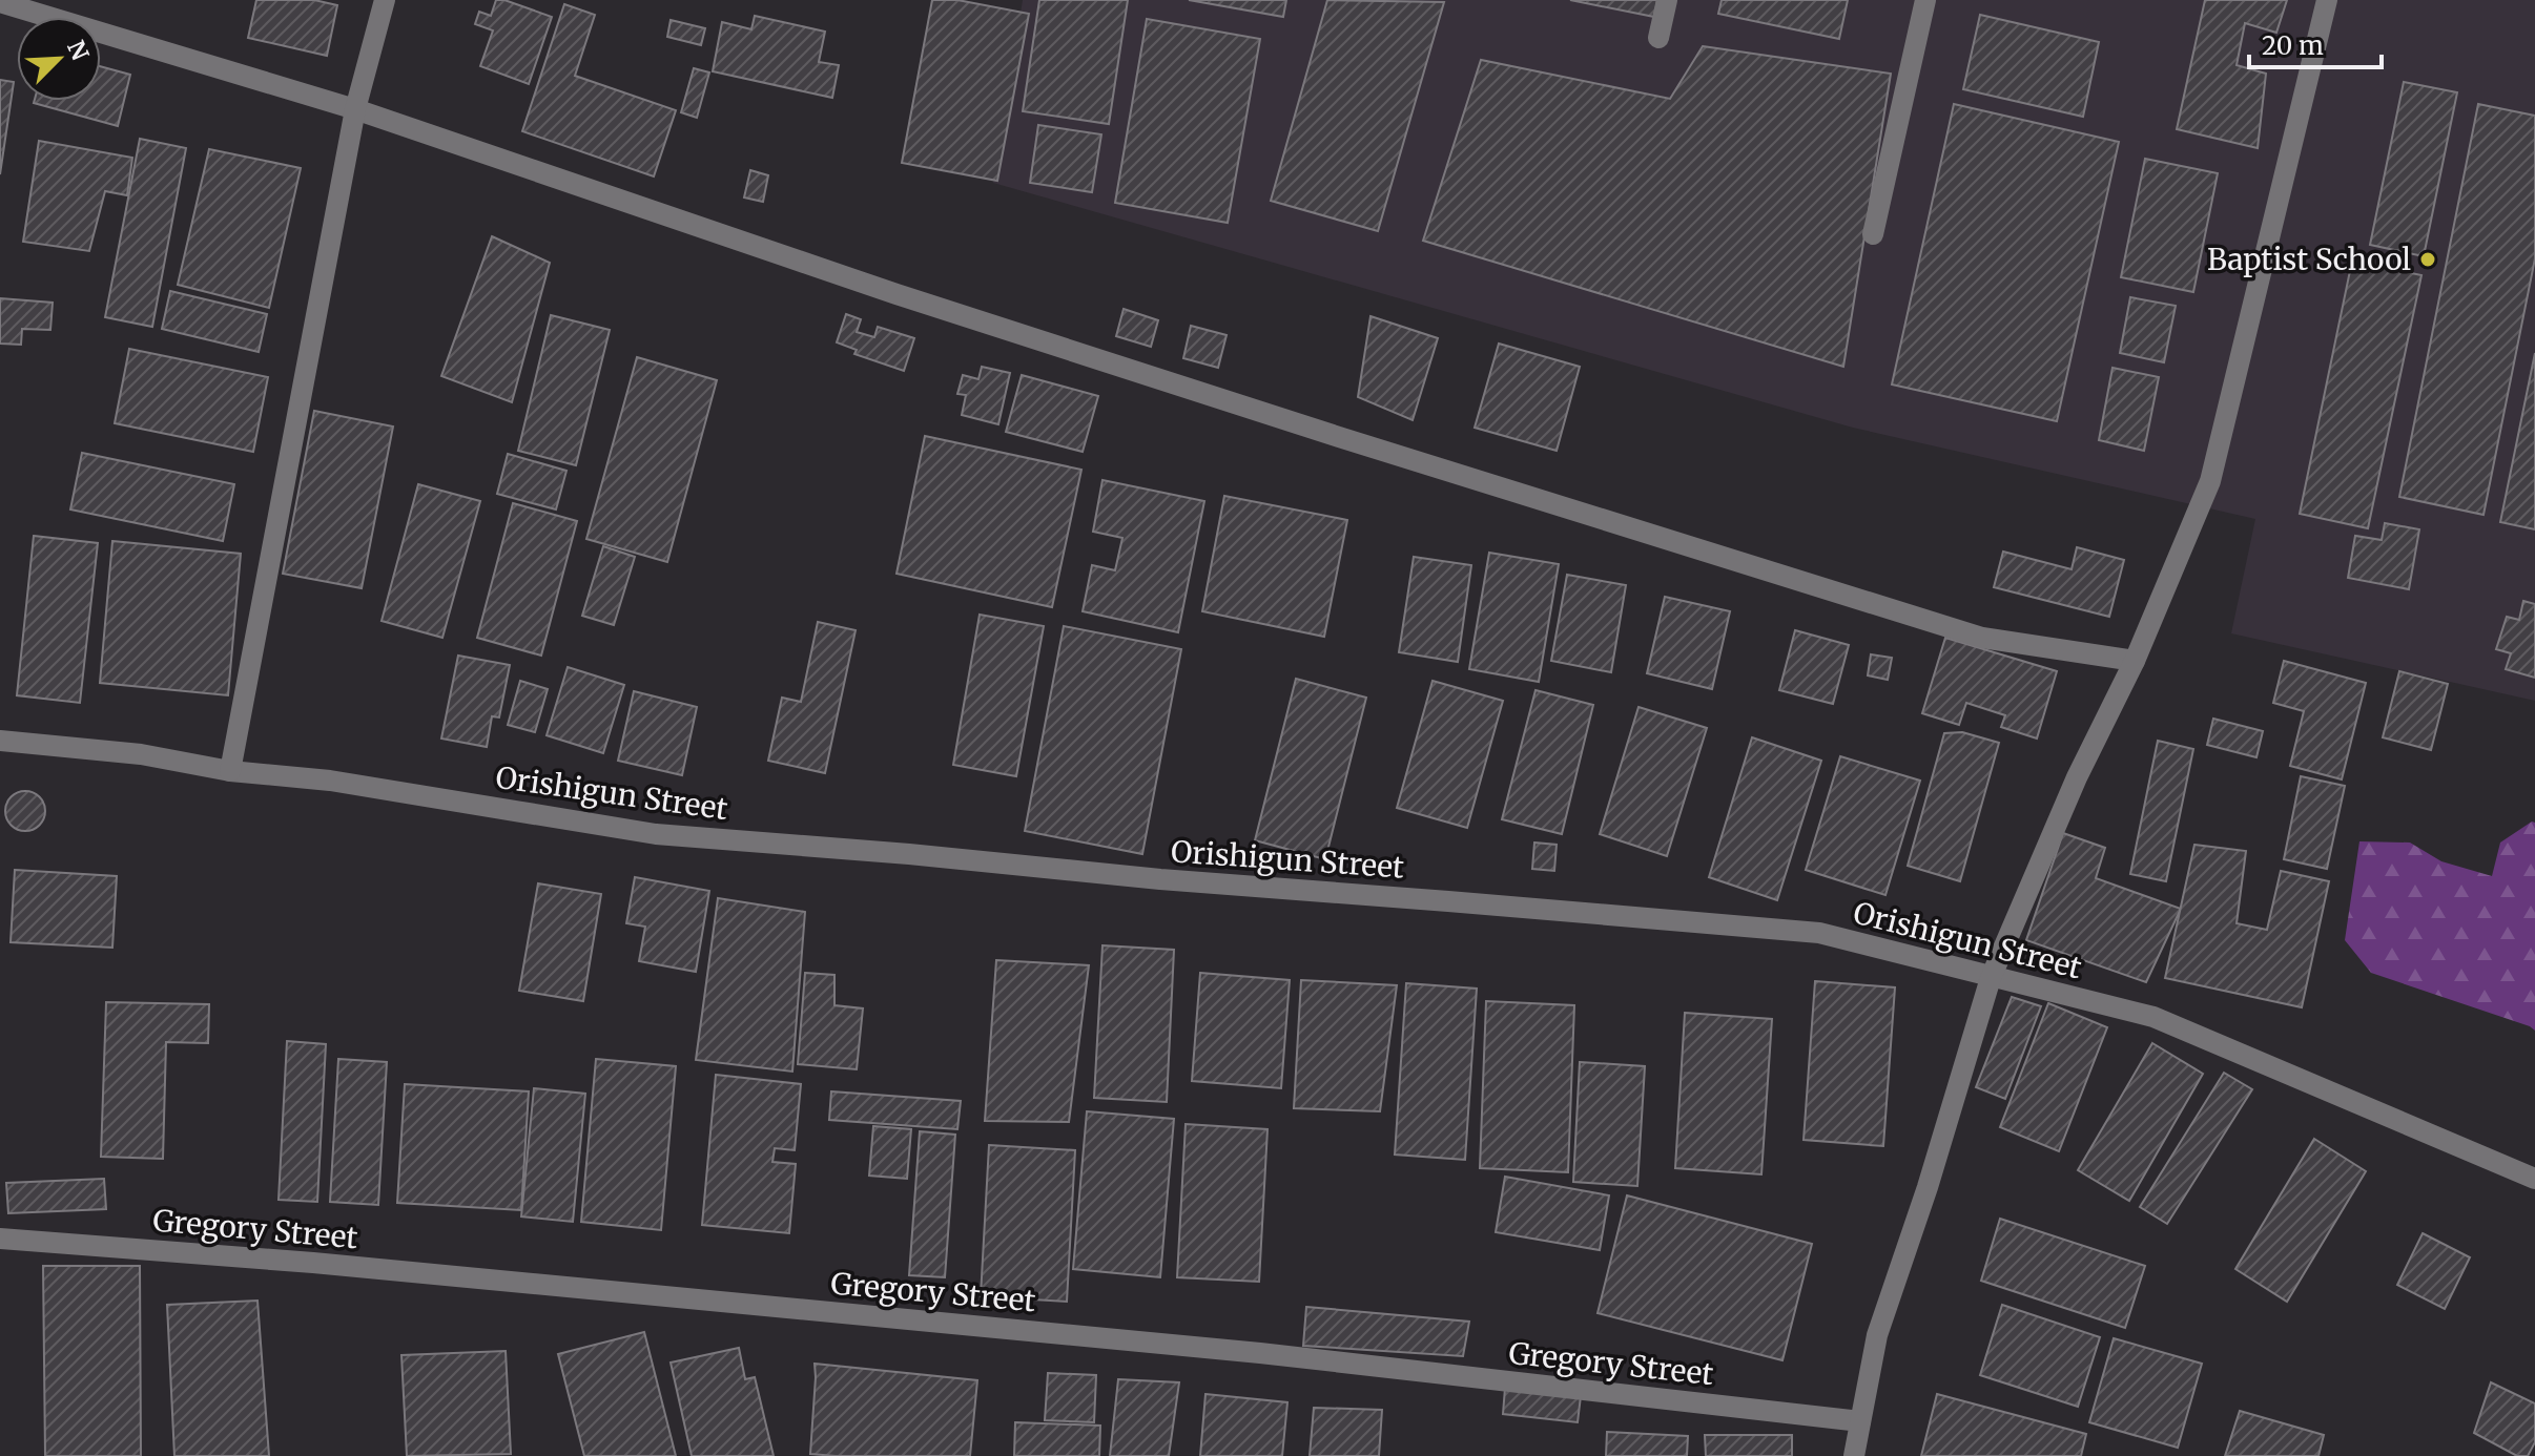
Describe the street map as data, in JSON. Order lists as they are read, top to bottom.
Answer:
{
  "streets": {
    "street": ["Orishigun Street", "Gregory Street"]
  },
  "places": ["Baptist School"],
  "scale_bar": "20 m",
  "north": "top right"
}
